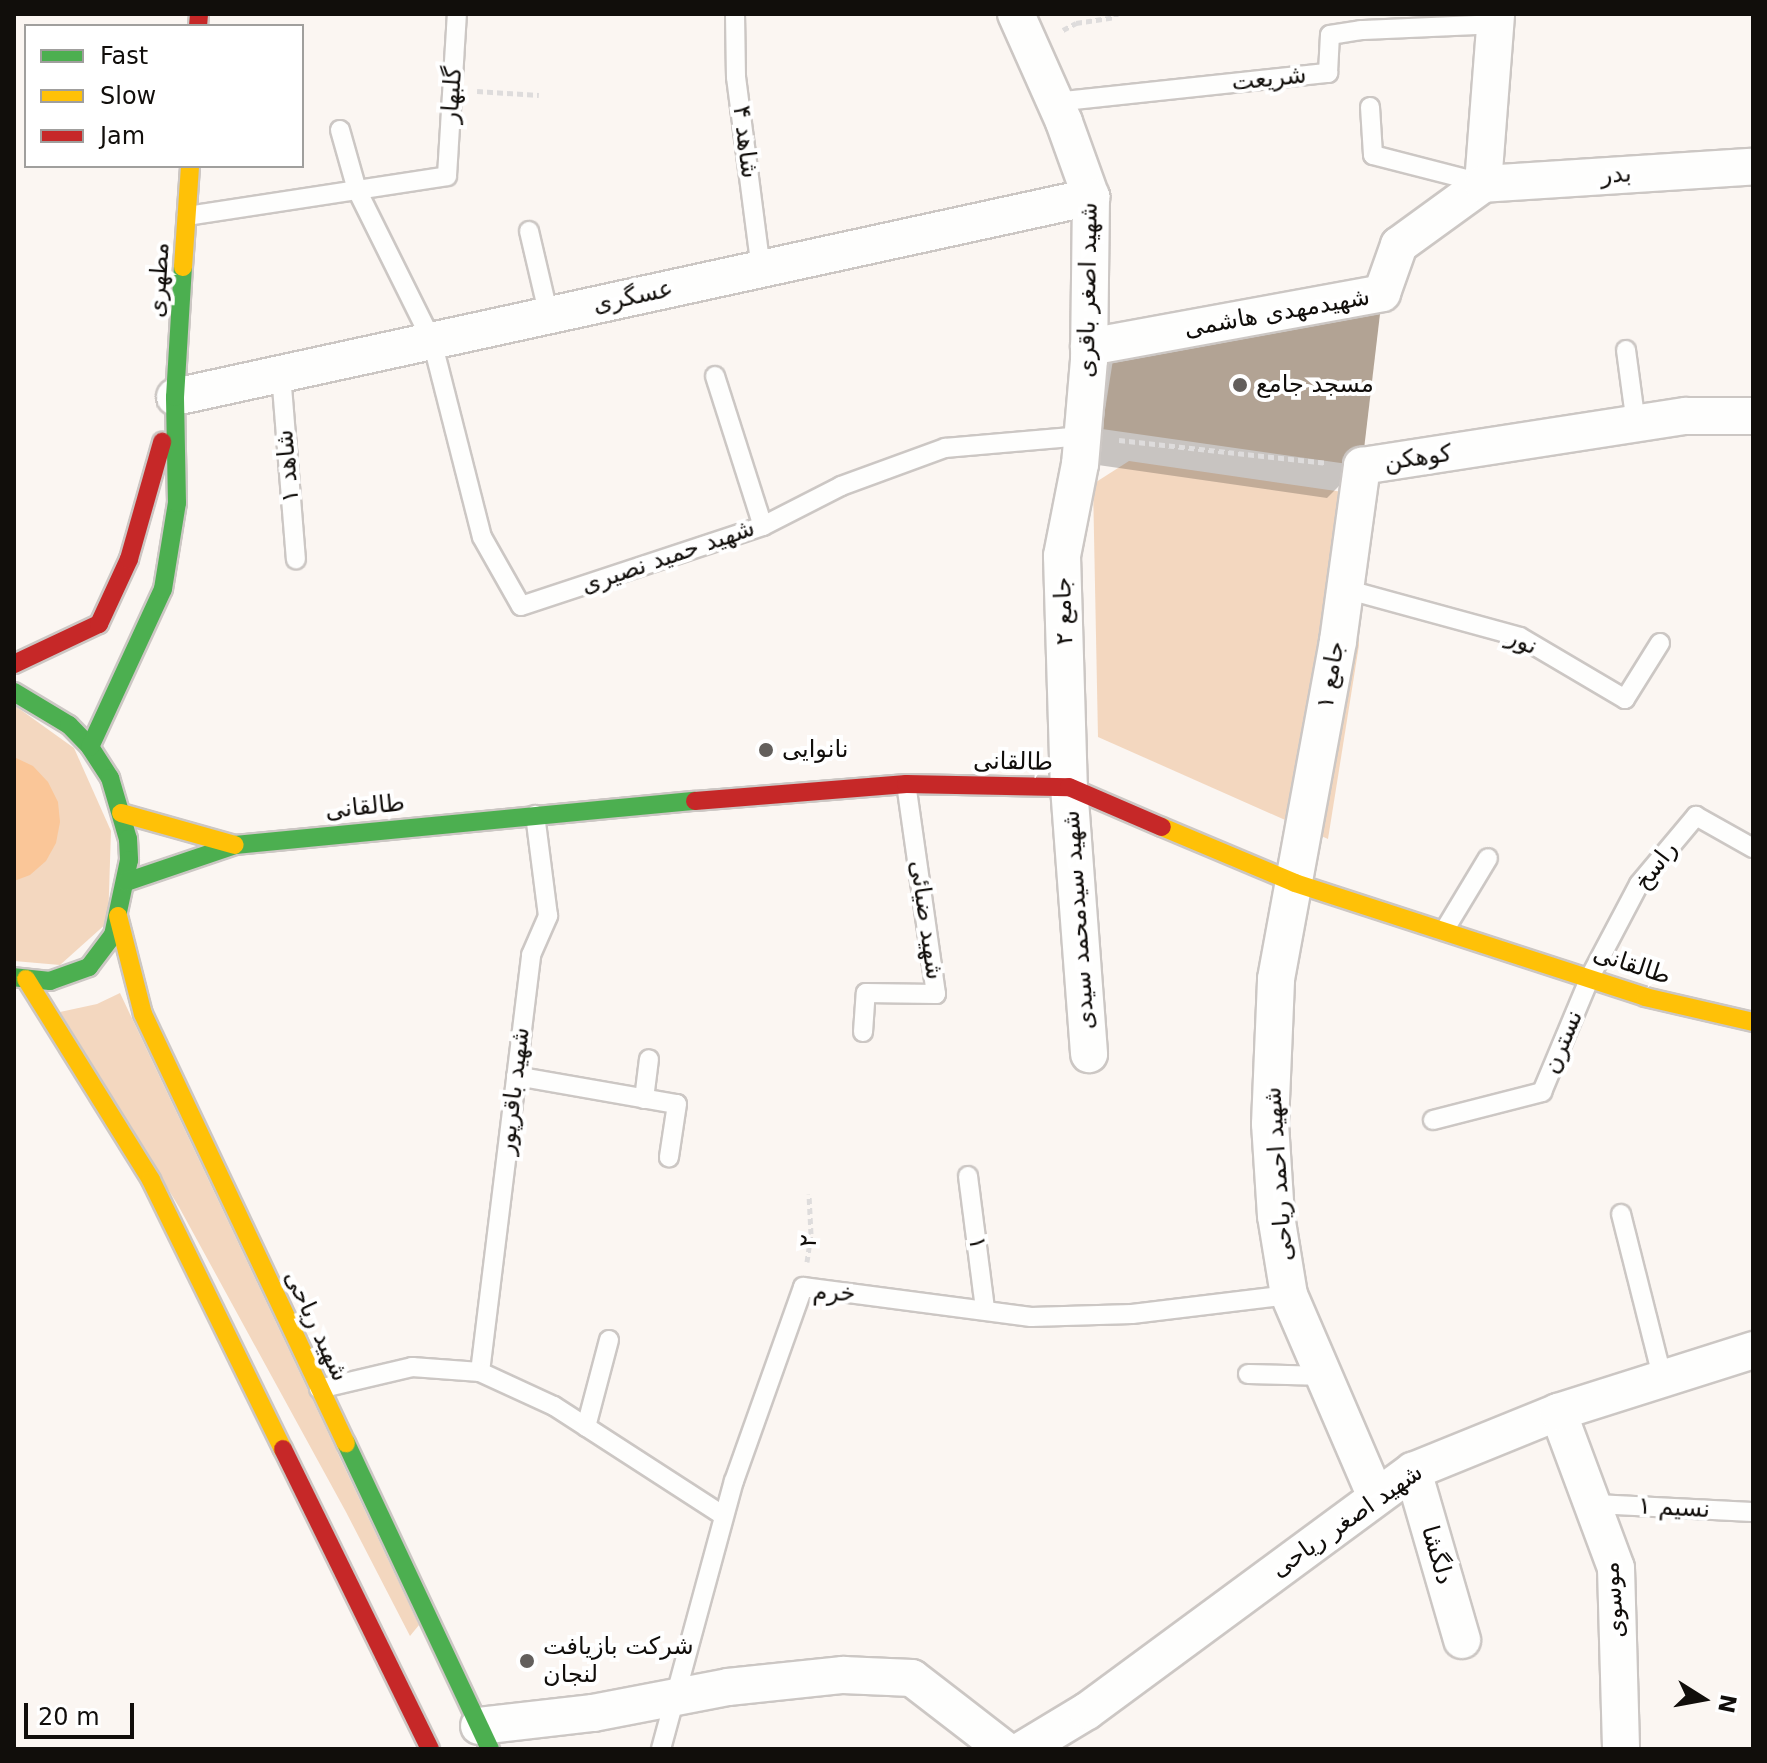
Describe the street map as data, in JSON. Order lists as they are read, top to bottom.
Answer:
{
  "streets": {
    "street": [
      "بدر",
      "مطهری",
      "شهید اصغر باقری",
      "عسگری",
      "شهیدمهدی هاشمی",
      "کوهکن",
      "جامع ۲",
      "جامع ۱",
      "طالقانی",
      "شهید سیدمحمد سیدی",
      "شهید احمد ریاحی",
      "شهید ریاحی",
      "شهید اصغر ریاحی",
      "دلگشا",
      "موسوی"
    ],
    "lane": [
      "شریعت",
      "گلبهار",
      "شاهد ۴",
      "شاهد ۱",
      "شهید حمید نصیری",
      "نور",
      "راسخ",
      "شهید ضیائی",
      "نسترن",
      "شهید باقرپور",
      "۱",
      "خرم",
      "نسیم ۱"
    ],
    "path": ["۲"]
  },
  "crossings": [
    ["شریعت", "شهید اصغر باقری"],
    ["شاهد ۴", "عسگری"],
    ["بدر", "شهیدمهدی هاشمی"],
    ["مطهری", "عسگری"],
    ["شهید اصغر باقری", "عسگری"],
    ["شهید اصغر باقری", "شهیدمهدی هاشمی"],
    ["شهید اصغر باقری", "کوهکن"],
    ["شهید اصغر باقری", "شهید حمید نصیری"],
    ["شهید اصغر باقری", "جامع ۲"],
    ["عسگری", "شاهد ۱"],
    ["عسگری", "شهید حمید نصیری"],
    ["کوهکن", "شهید حمید نصیری"],
    ["کوهکن", "جامع ۲"],
    ["کوهکن", "جامع ۱"],
    ["شهید حمید نصیری", "جامع ۲"],
    ["جامع ۲", "طالقانی"],
    ["جامع ۲", "شهید سیدمحمد سیدی"],
    ["نور", "جامع ۱"],
    ["جامع ۱", "طالقانی"],
    ["جامع ۱", "شهید احمد ریاحی"],
    ["طالقانی", "راسخ"],
    ["طالقانی", "شهید ضیائی"],
    ["طالقانی", "شهید سیدمحمد سیدی"],
    ["طالقانی", "نسترن"],
    ["طالقانی", "شهید باقرپور"],
    ["طالقانی", "شهید احمد ریاحی"],
    ["راسخ", "نسترن"],
    ["شهید احمد ریاحی", "خرم"],
    ["شهید احمد ریاحی", "شهید اصغر ریاحی"],
    ["۲", "خرم"],
    ["۱", "خرم"],
    ["نسیم ۱", "موسوی"],
    ["شهید اصغر ریاحی", "دلگشا"],
    ["شهید اصغر ریاحی", "موسوی"]
  ],
  "places": ["مسجد جامع", "نانوایی", "شرکت بازیافت لنجان"],
  "legend": ["Fast", "Slow", "Jam"],
  "scale_bar": "20 m",
  "north": "right"
}
